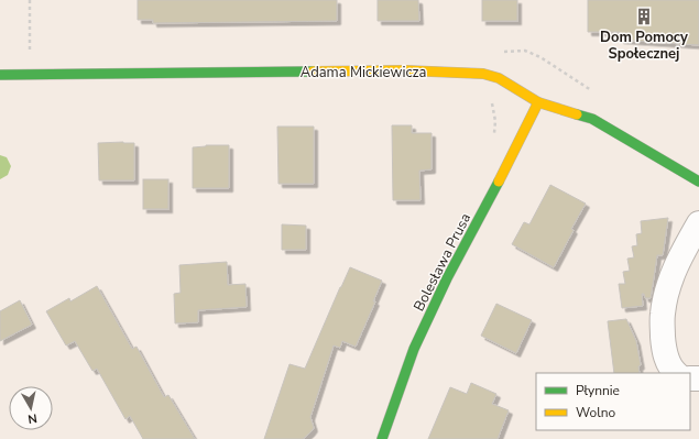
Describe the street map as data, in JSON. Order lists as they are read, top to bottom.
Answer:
{
  "streets": {
    "street": ["Adama Mickiewicza", "Bolesława Prusa"]
  },
  "crossings": [
    ["Adama Mickiewicza", "Bolesława Prusa"]
  ],
  "places": {
    "building": ["Dom Pomocy Społecznej"]
  },
  "legend": ["Płynnie", "Wolno"],
  "north": "bottom"
}
